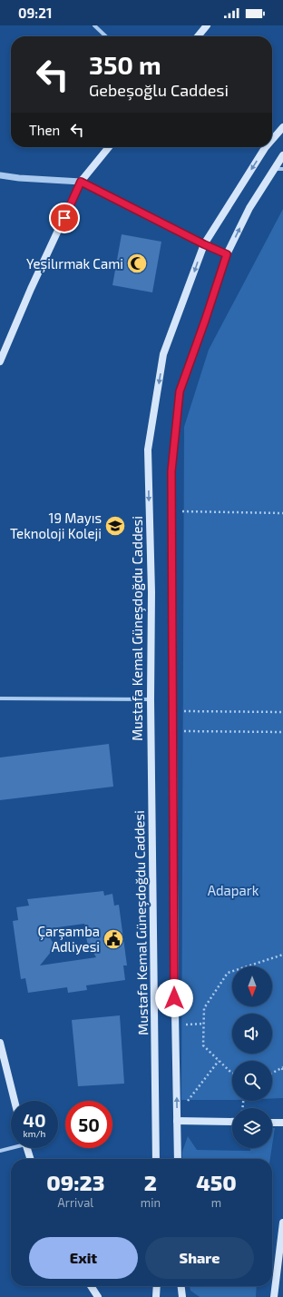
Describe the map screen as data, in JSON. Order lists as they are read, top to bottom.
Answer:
{
  "streets": {
    "main road": ["Mustafa Kemal Güneşdoğdu Caddesi"]
  },
  "parks": ["Adapark"],
  "places": {
    "mosque": ["Yeşilırmak Cami"],
    "school or university": ["19 Mayıs Teknoloji Koleji"],
    "public building": ["Çarşamba Adliyesi"]
  },
  "north": "bottom",
  "page": {
    "status": "09:21",
    "turn": ["350 m", "Gebeşoğlu Caddesi"],
    "then": "Then",
    "speed": "40 km/h",
    "limit": "50",
    "eta": [
      "09:23",
      "Arrival",
      "2",
      "min",
      "450",
      "m"
    ],
    "buttons": ["Exit", "Share"]
  }
}
